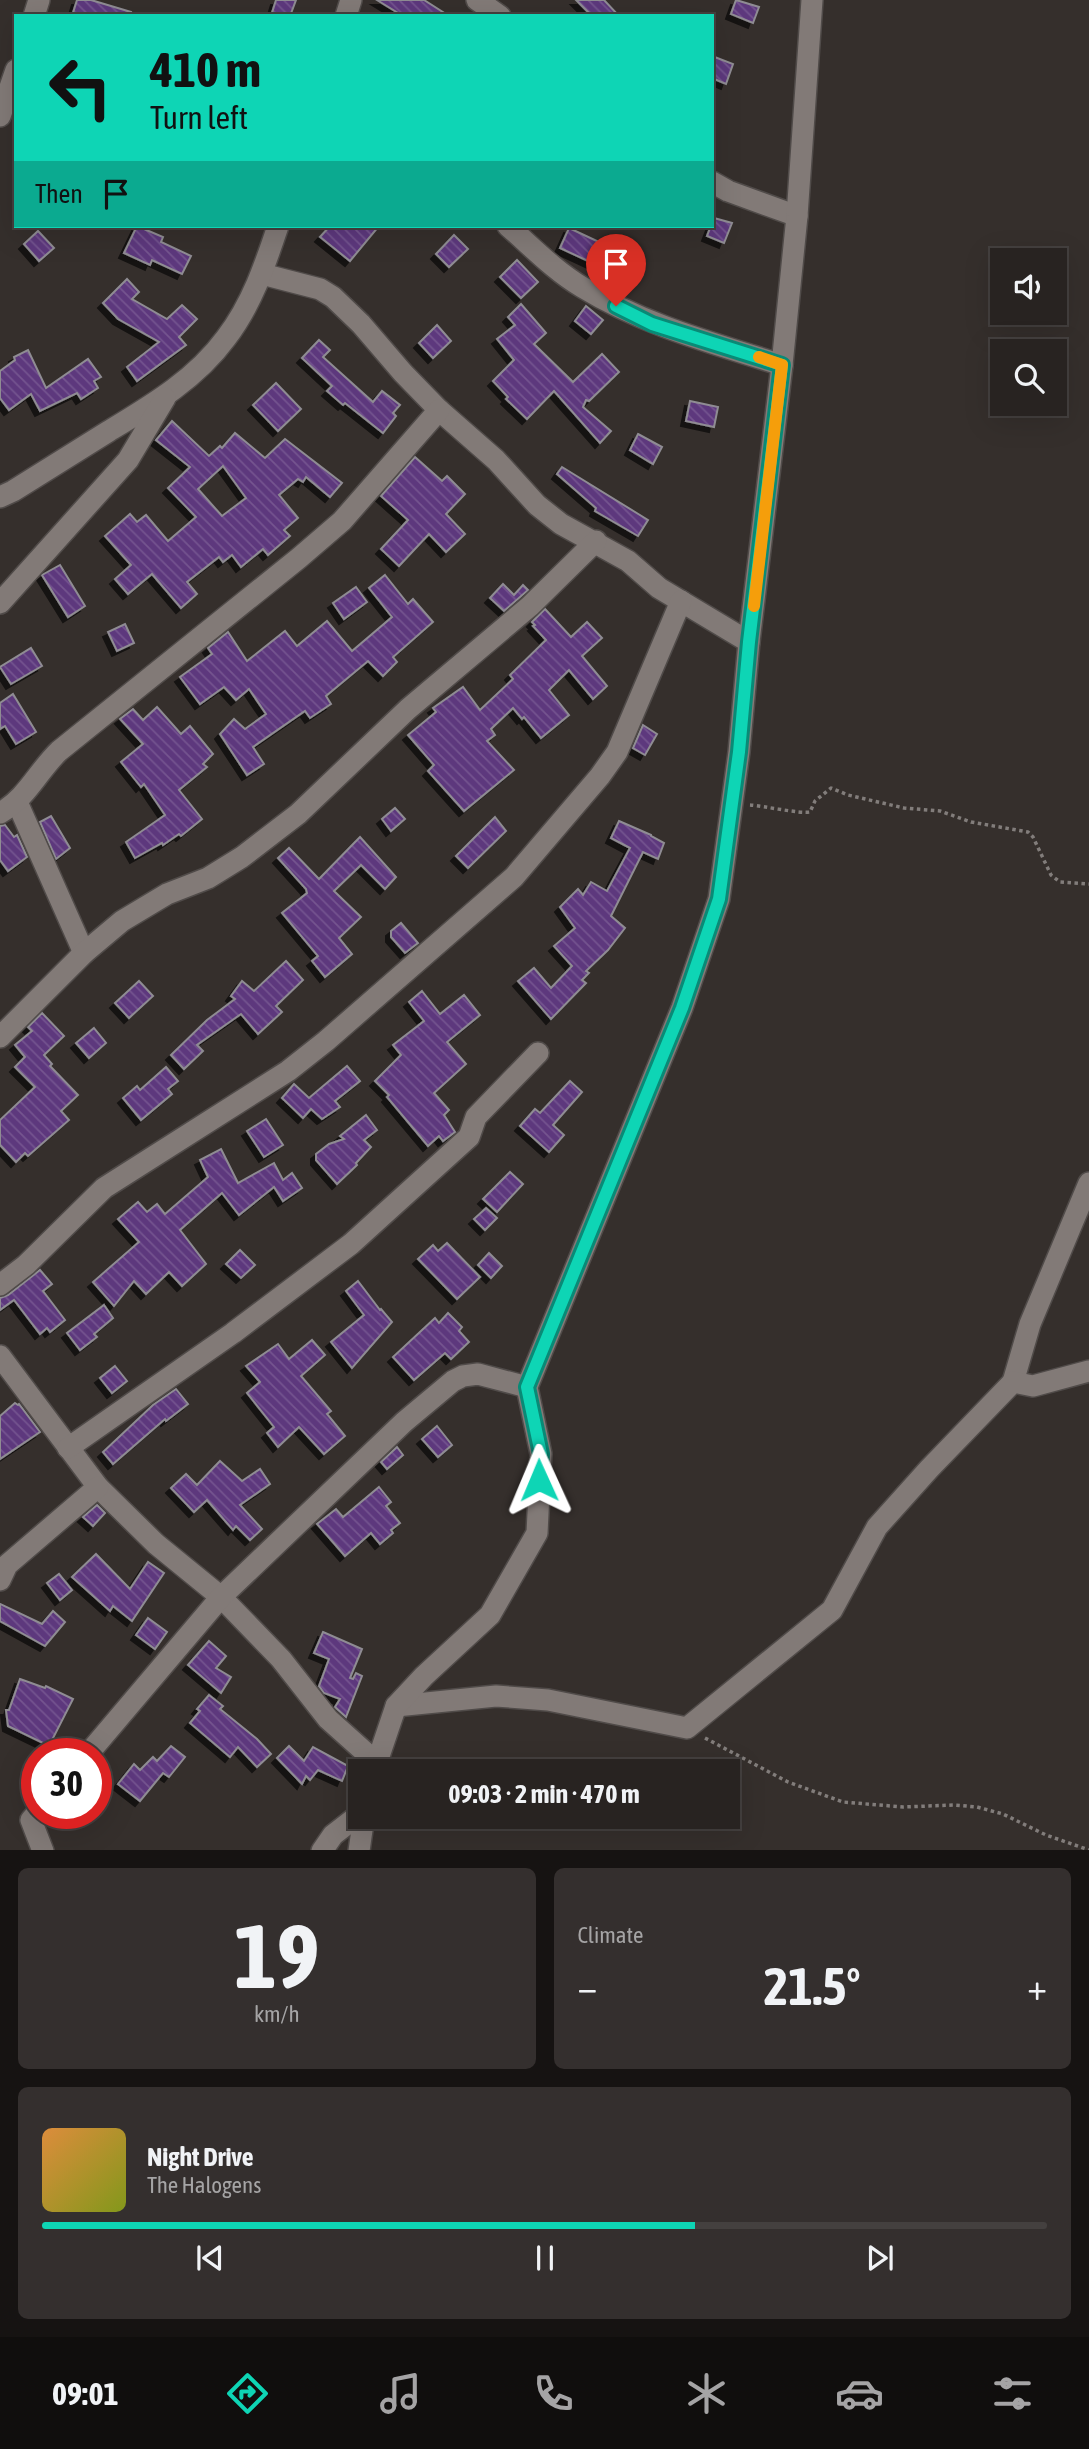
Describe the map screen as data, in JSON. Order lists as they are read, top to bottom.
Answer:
{
  "page": {
    "turn": ["410 m", "Turn left"],
    "then": "Then",
    "limit": "30",
    "trip": "09:03 · 2 min · 470 m",
    "tile": [
      ["19", "km/h"],
      "Climate"
    ],
    "heat": ["−", "21.5°", "+"],
    "song": ["Night Drive", "The Halogens"],
    "tabs": "09:01"
  }
}
